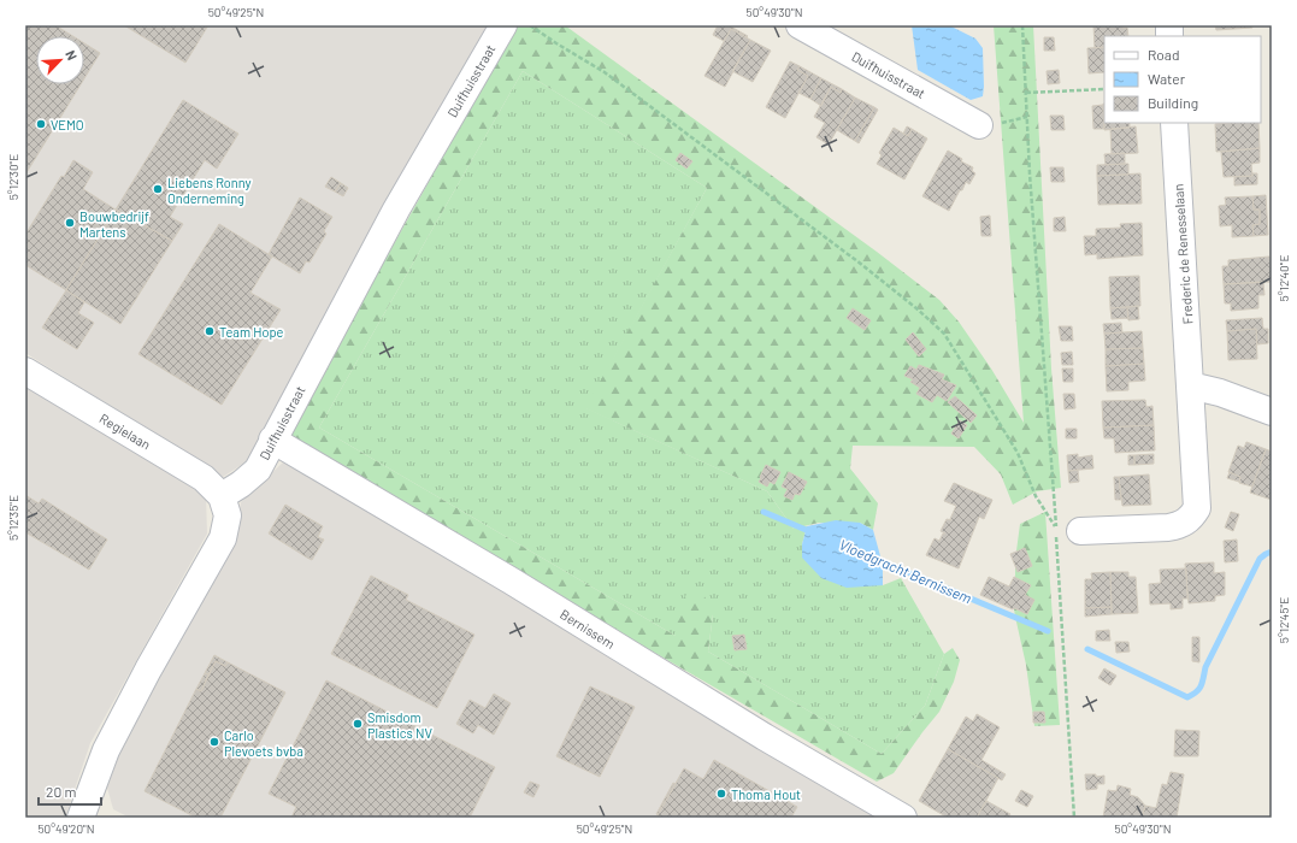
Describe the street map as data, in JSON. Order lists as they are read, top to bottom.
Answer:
{
  "streets": {
    "street": [
      "Duifhuisstraat",
      "Frederic de Renesselaan",
      "Regielaan",
      "Bernissem"
    ]
  },
  "crossings": [
    ["Duifhuisstraat", "Regielaan"],
    ["Duifhuisstraat", "Bernissem"]
  ],
  "water": ["Vloedgracht Bernissem"],
  "places": [
    "VEMO",
    "Liebens Ronny Onderneming",
    "Bouwbedrijf Martens",
    "Team Hope",
    "Smisdom Plastics NV",
    "Carlo Plevoets bvba",
    "Thoma Hout"
  ],
  "legend": ["Road", "Water", "Building"],
  "scale_bar": "20 m",
  "north": "top right",
  "coordinates": [
    "50°49'25\"N",
    "50°49'30\"N",
    "5°12'30\"E",
    "5°12'40\"E",
    "5°12'35\"E",
    "5°12'45\"E",
    "50°49'20\"N"
  ]
}
